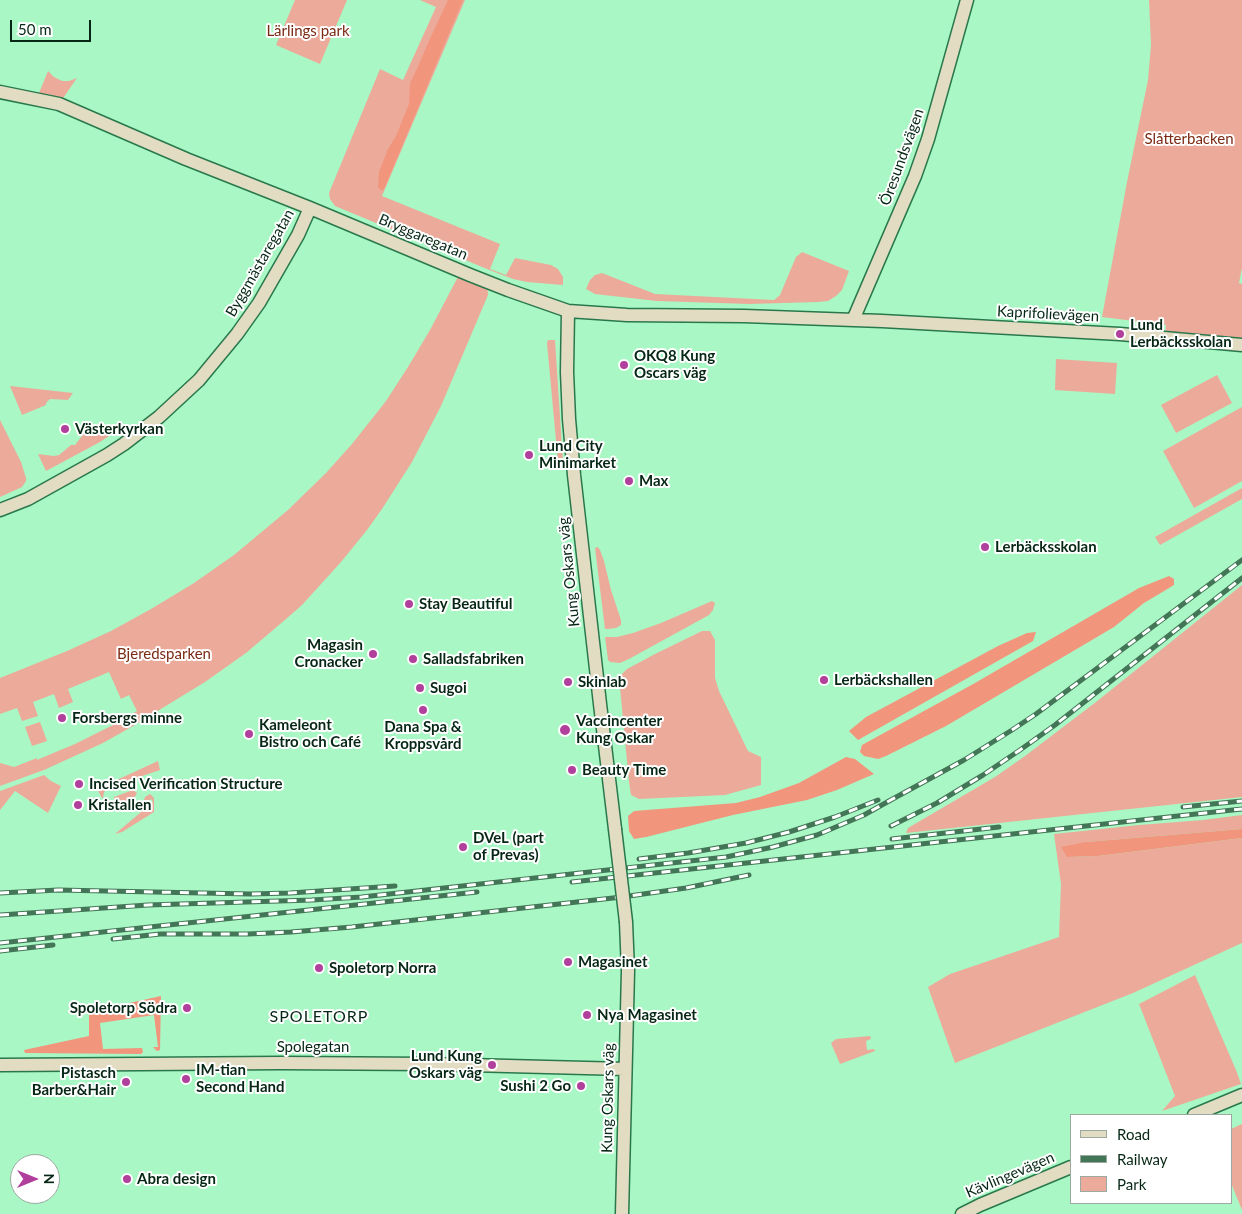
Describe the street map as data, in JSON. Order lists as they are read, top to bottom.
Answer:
{
  "streets": {
    "main road": [
      "Öresundsvägen",
      "Bryggaregatan",
      "Byggmästaregatan",
      "Kaprifolievägen",
      "Kung Oskars väg",
      "Spolegatan",
      "Kävlingevägen"
    ]
  },
  "crossings": [
    ["Öresundsvägen", "Bryggaregatan"],
    ["Öresundsvägen", "Kaprifolievägen"],
    ["Bryggaregatan", "Byggmästaregatan"],
    ["Bryggaregatan", "Kaprifolievägen"],
    ["Bryggaregatan", "Kung Oskars väg"],
    ["Kung Oskars väg", "Spolegatan"]
  ],
  "districts": ["SPOLETORP"],
  "parks": ["Lärlings park", "Slåtterbacken", "Bjeredsparken"],
  "places": [
    "Lund Lerbäcksskolan",
    "OKQ8 Kung Oscars väg",
    "Västerkyrkan",
    "Lund City Minimarket",
    "Max",
    "Lerbäcksskolan",
    "Stay Beautiful",
    "Magasin Cronacker",
    "Salladsfabriken",
    "Lerbäckshallen",
    "Skinlab",
    "Sugoi",
    "Dana Spa & Kroppsvård",
    "Forsbergs minne",
    "Vaccincenter Kung Oskar",
    "Kameleont Bistro och Café",
    "Beauty Time",
    "Incised Verification Structure",
    "Kristallen",
    "DVeL (part of Prevas)",
    "Magasinet",
    "Spoletorp Norra",
    "Spoletorp Södra",
    "Nya Magasinet",
    "Lund Kung Oskars väg",
    "IM-tian Second Hand",
    "Pistasch Barber&Hair",
    "Sushi 2 Go",
    "Abra design"
  ],
  "legend": ["Road", "Railway", "Park"],
  "scale_bar": "50 m",
  "north": "right"
}
